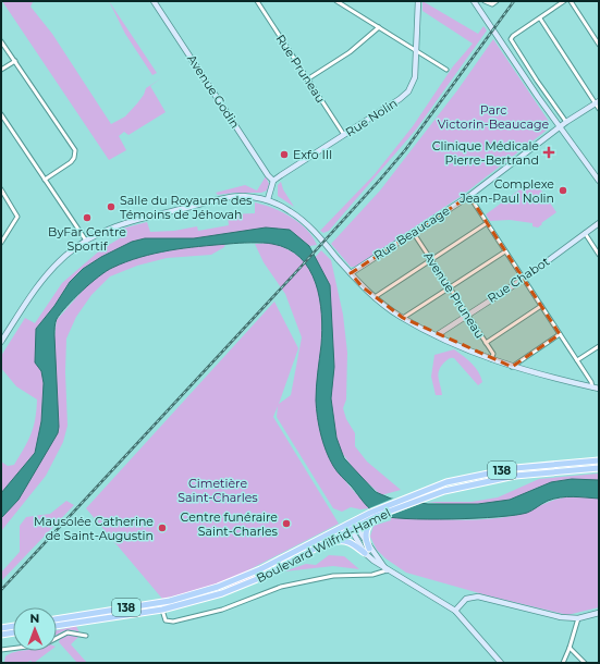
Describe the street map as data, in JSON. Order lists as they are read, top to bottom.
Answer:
{
  "streets": {
    "main road": [
      "Avenue Godin",
      "Rue Nolin",
      "Rue Beaucage",
      "Rue Chabot",
      "138",
      "Boulevard Wilfrid-Hamel"
    ],
    "street": ["Rue Pruneau", "Avenue Pruneau"]
  },
  "crossings": [
    ["Rue Pruneau", "Rue Nolin"],
    ["Avenue Godin", "Rue Nolin"],
    ["Rue Beaucage", "Avenue Pruneau"],
    ["Rue Chabot", "Avenue Pruneau"]
  ],
  "parks": ["Parc Victorin-Beaucage", "Cimetière Saint-Charles"],
  "places": {
    "health": ["Clinique Médicale Pierre-Bertrand"],
    "other": [
      "Exfo III",
      "Complexe Jean-Paul Nolin",
      "Salle du Royaume des Témoins de Jéhovah",
      "ByFar Centre Sportif",
      "Centre funéraire Saint-Charles",
      "Mausolée Catherine de Saint-Augustin"
    ]
  },
  "north": "top"
}
